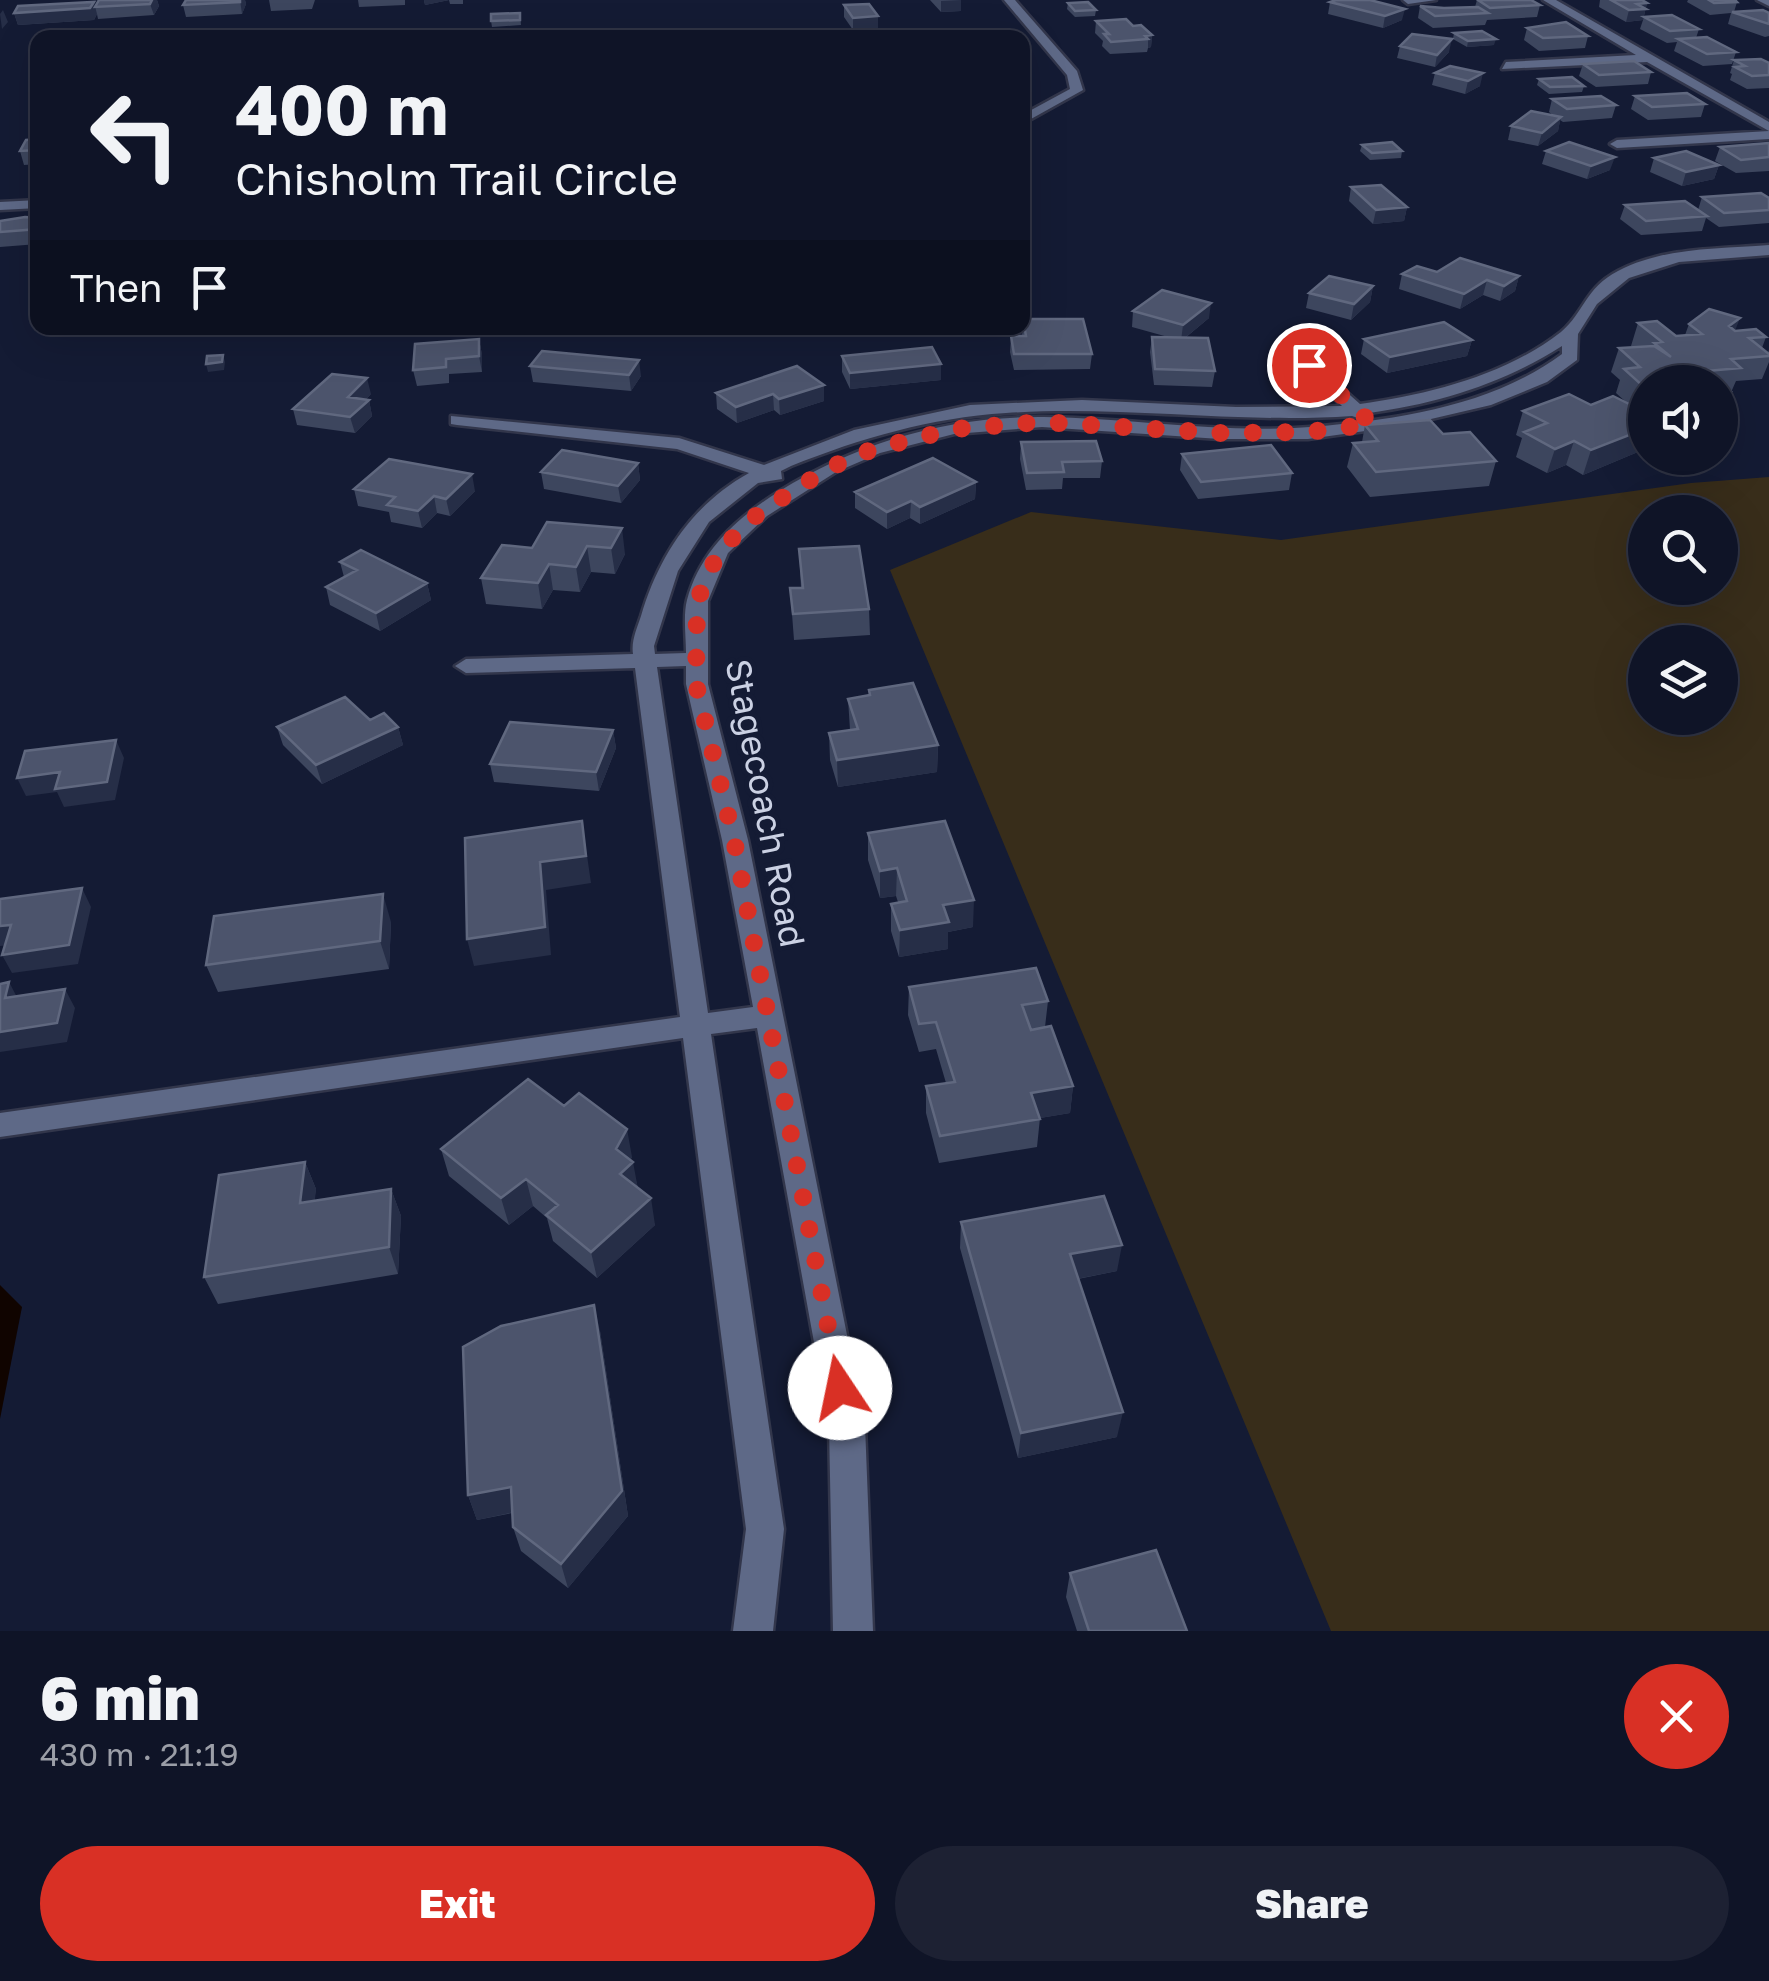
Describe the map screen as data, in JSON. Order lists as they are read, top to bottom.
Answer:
{
  "streets": {
    "street": ["Stagecoach Road"]
  },
  "page": {
    "turn": ["400 m", "Chisholm Trail Circle"],
    "then": "Then",
    "heading": ["6 min", "430 m · 21:19"],
    "buttons": ["Exit", "Share"]
  }
}
